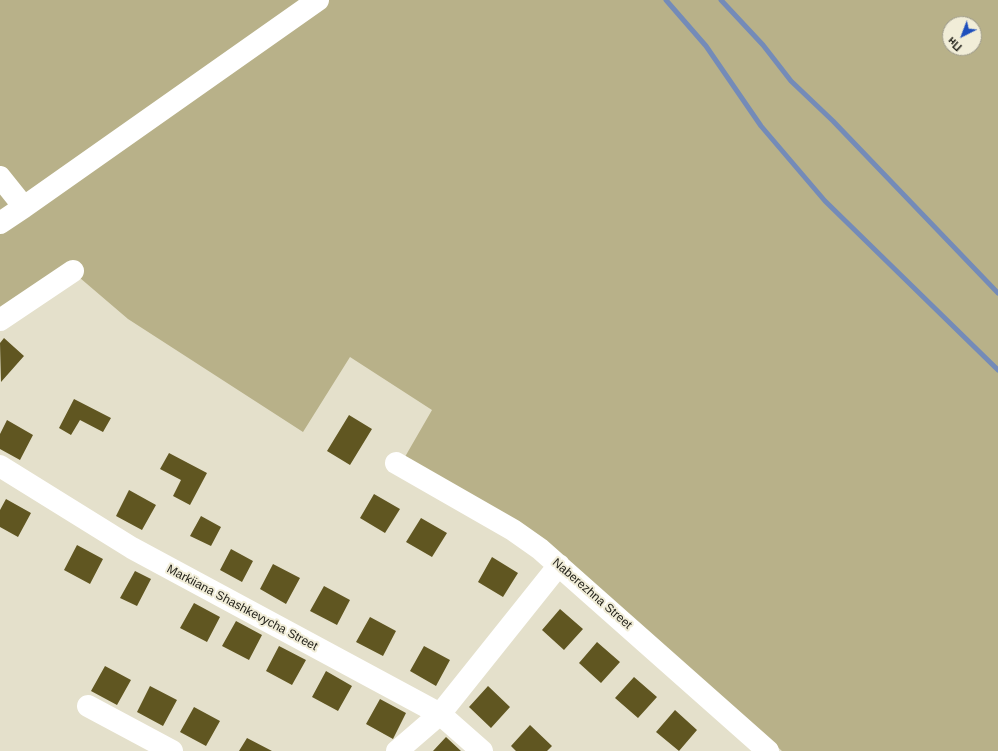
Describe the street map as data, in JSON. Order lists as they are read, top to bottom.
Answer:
{
  "streets": {
    "street": ["Naberezhna Street", "Markiiana Shashkevycha Street"]
  },
  "north": "bottom left"
}
